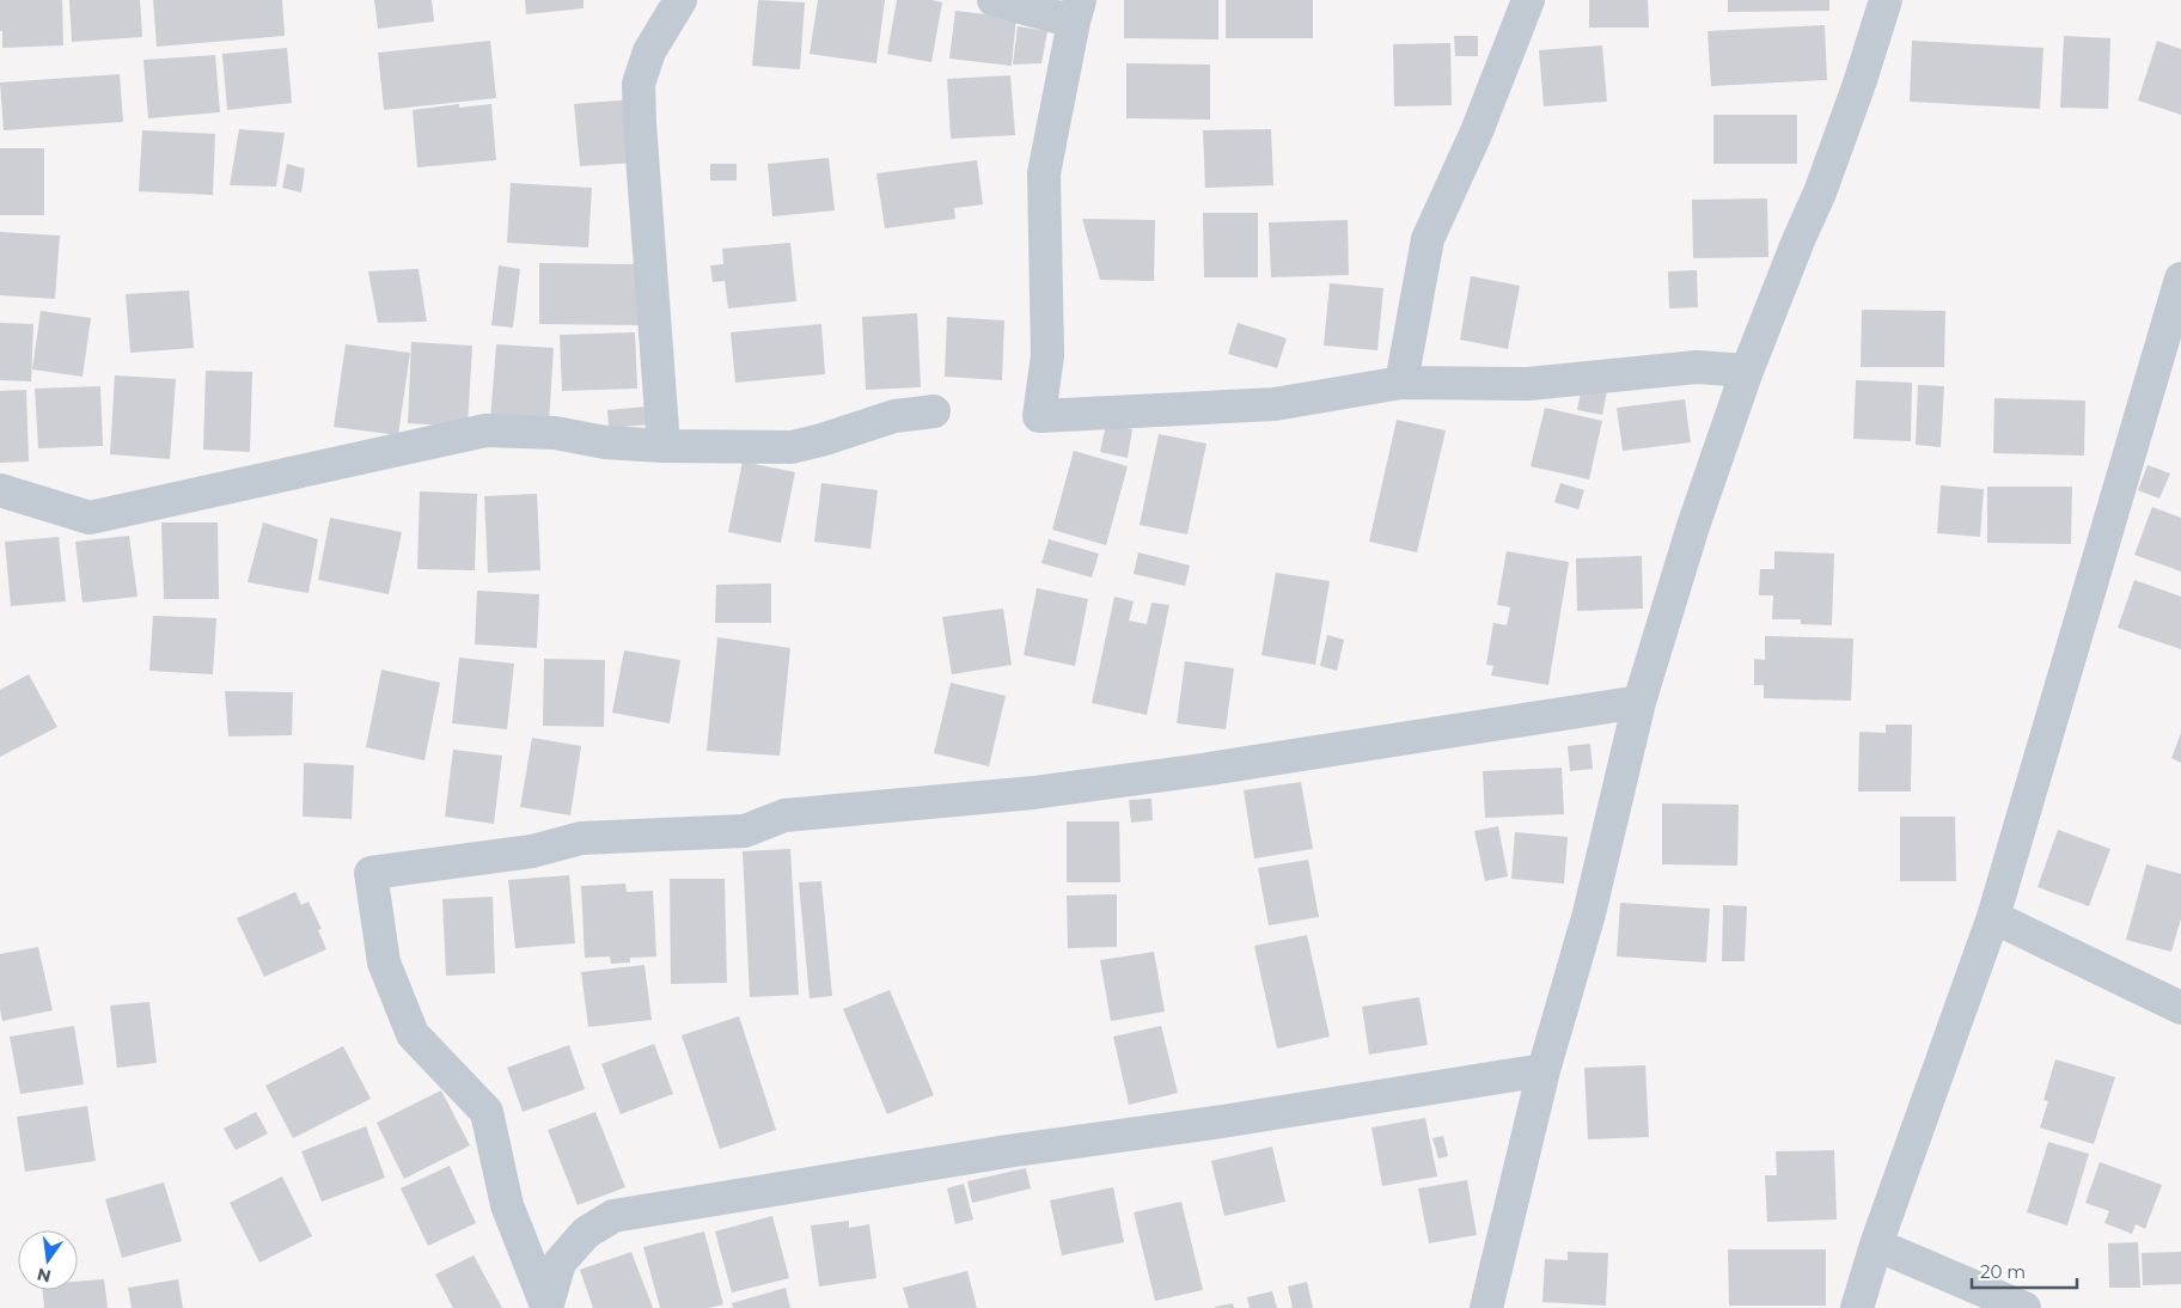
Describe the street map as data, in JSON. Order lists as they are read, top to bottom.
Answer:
{
  "scale_bar": "20 m",
  "north": "bottom"
}
